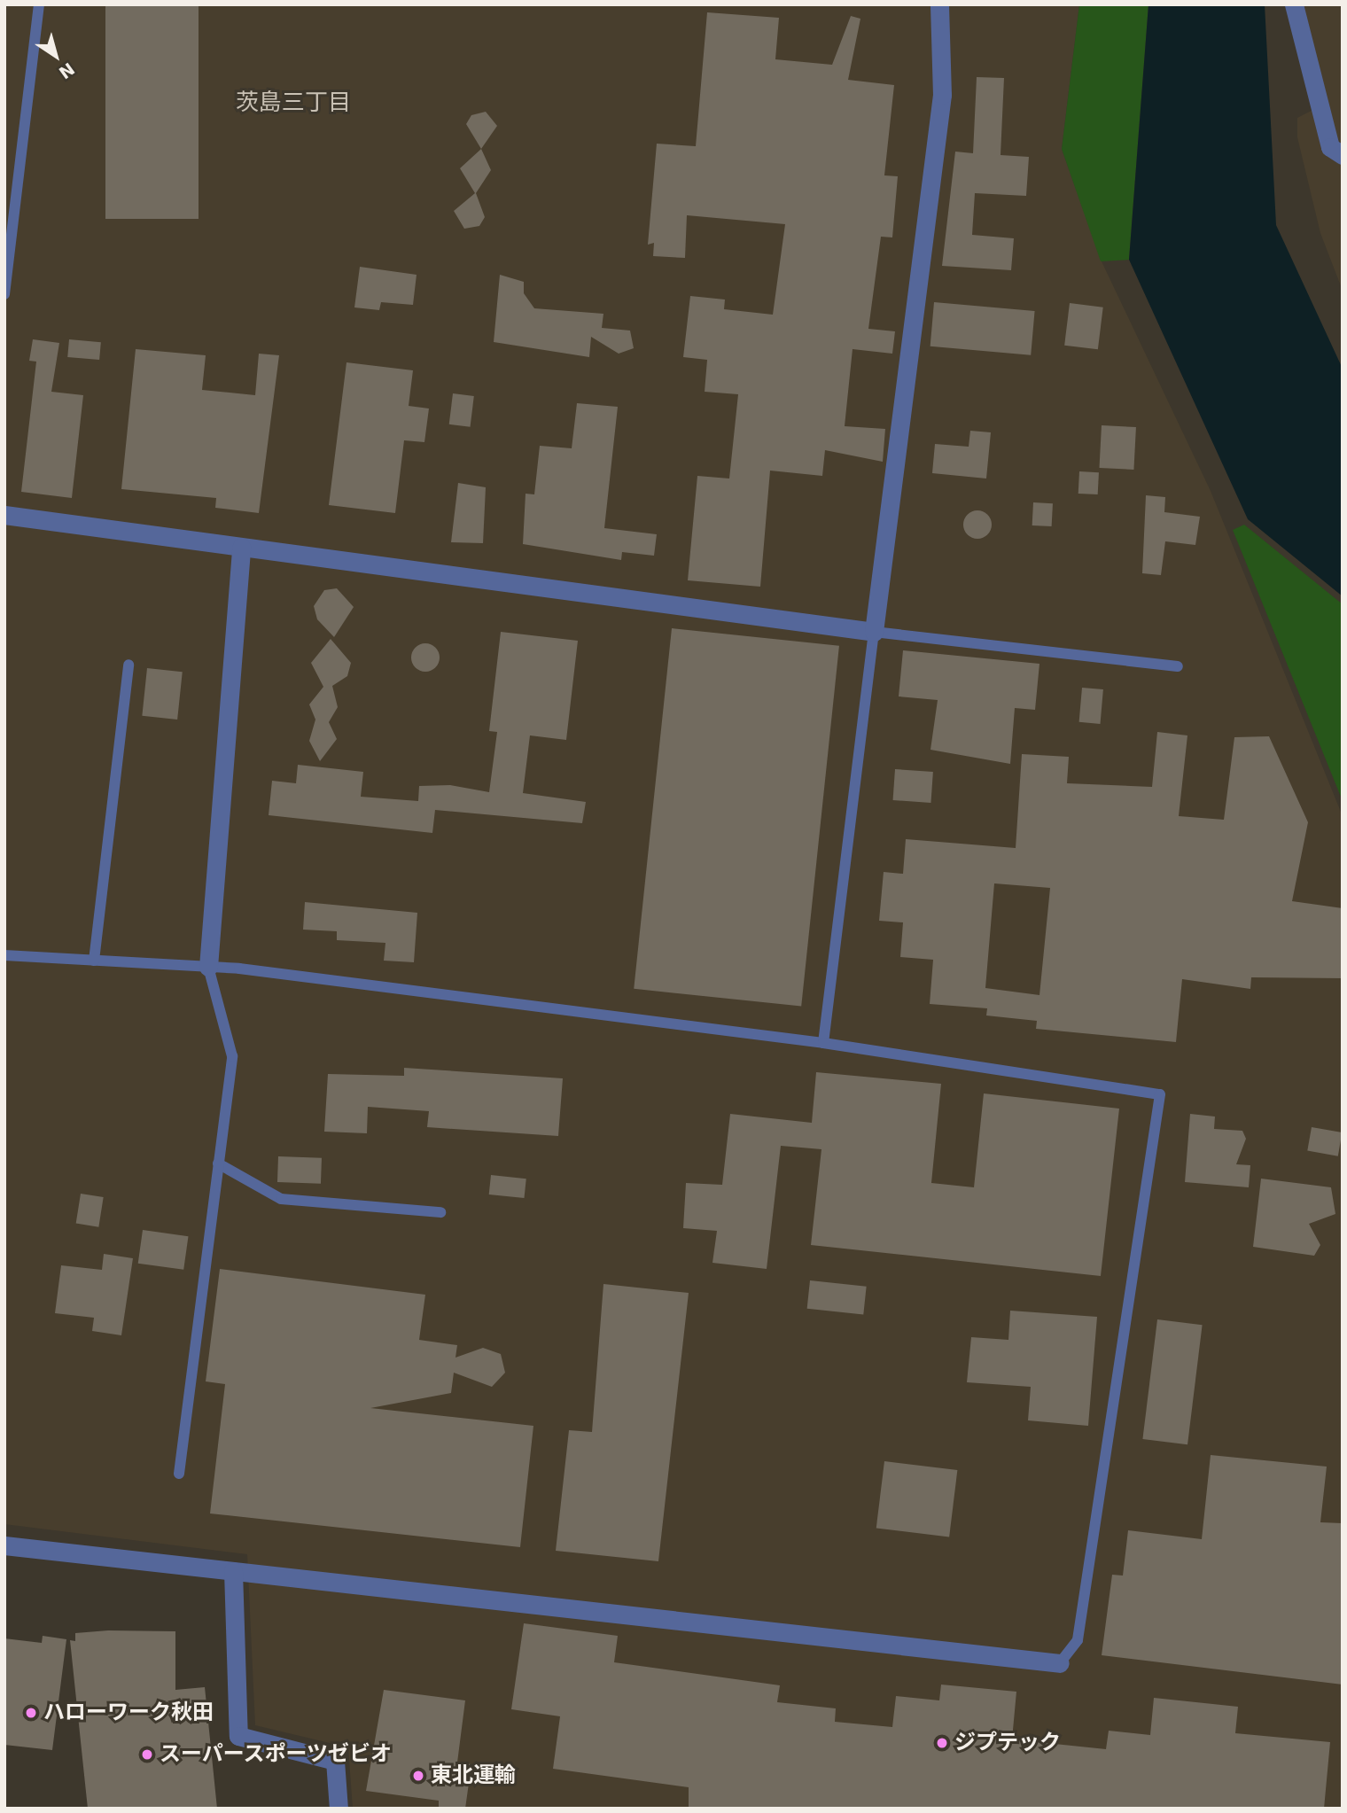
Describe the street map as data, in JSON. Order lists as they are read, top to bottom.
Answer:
{
  "districts": ["茨島三丁目"],
  "places": [
    "ハローワーク秋田",
    "ジプテック",
    "スーパースポーツゼビオ",
    "東北運輸"
  ],
  "north": "bottom right"
}
